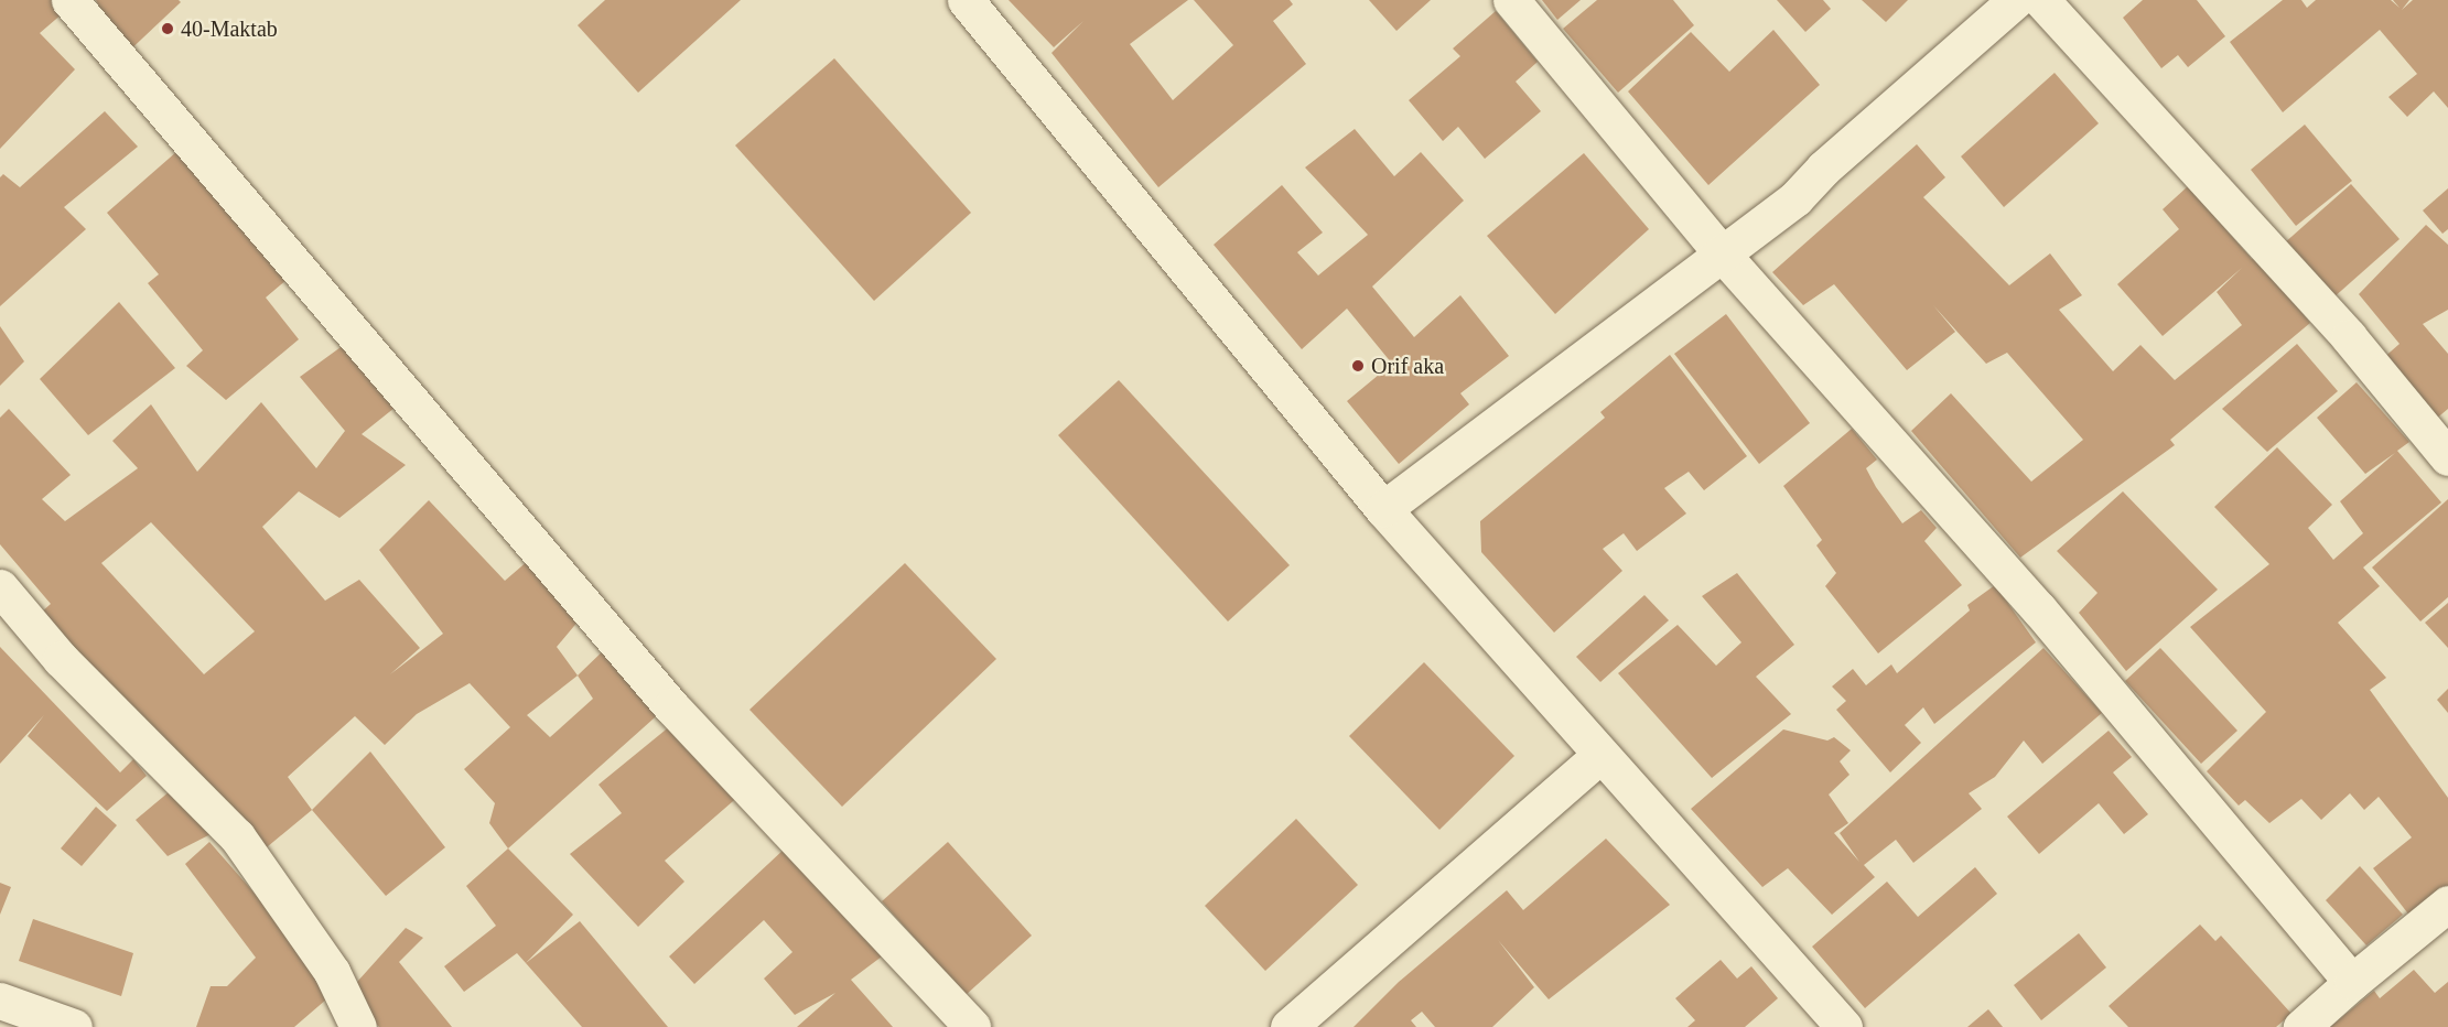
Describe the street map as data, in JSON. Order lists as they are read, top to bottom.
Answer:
{
  "places": ["40-Maktab", "Orif aka"]
}
